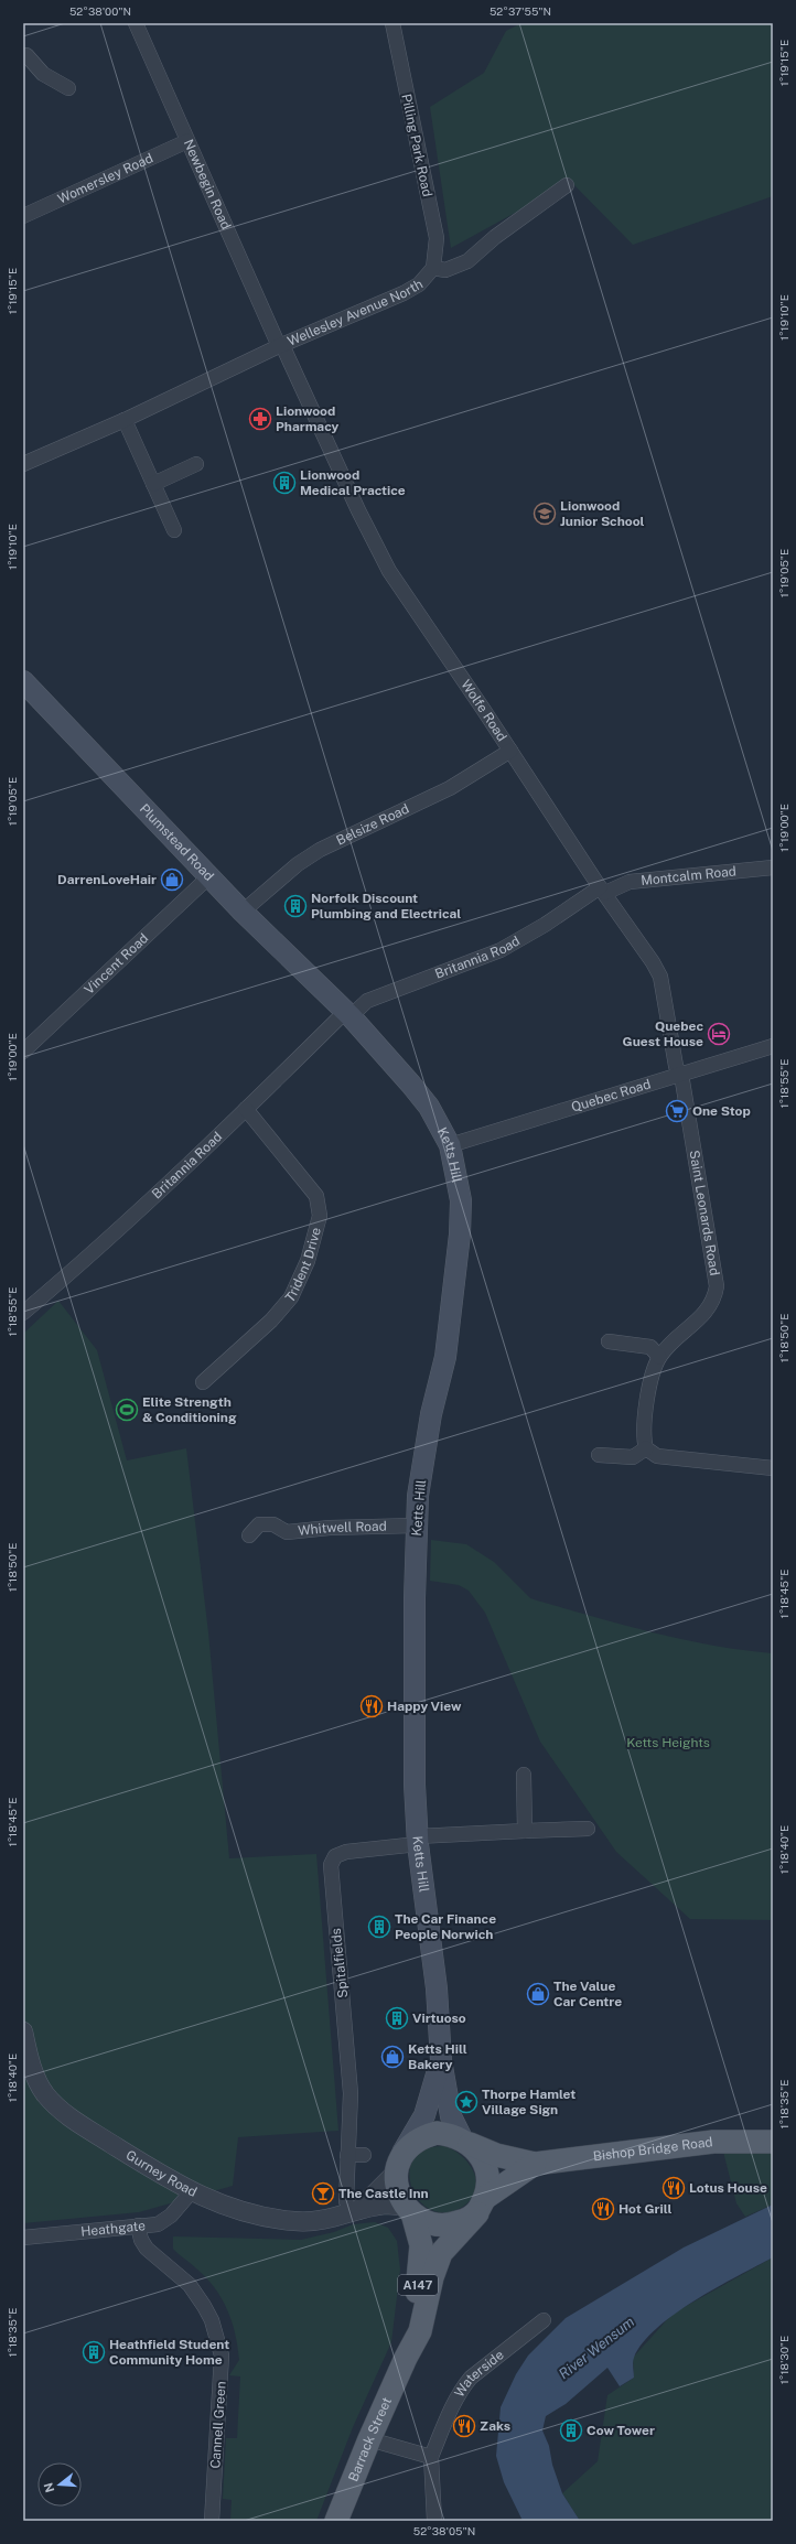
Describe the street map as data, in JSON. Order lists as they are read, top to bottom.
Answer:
{
  "streets": {
    "main road": [
      "Plumstead Road",
      "Ketts Hill",
      "Bishop Bridge Road",
      "A147",
      "Barrack Street"
    ],
    "street": [
      "Pilling Park Road",
      "Womersley Road",
      "Newbegin Road",
      "Wellesley Avenue North",
      "Wolfe Road",
      "Belsize Road",
      "Montcalm Road",
      "Britannia Road",
      "Vincent Road",
      "Quebec Road",
      "Saint Leonards Road",
      "Trident Drive",
      "Whitwell Road",
      "Spitalfields",
      "Gurney Road",
      "Heathgate",
      "Waterside",
      "Cannell Green"
    ]
  },
  "crossings": [
    ["Pilling Park Road", "Wellesley Avenue North"],
    ["Womersley Road", "Newbegin Road"],
    ["Newbegin Road", "Wellesley Avenue North"],
    ["Newbegin Road", "Wolfe Road"],
    ["Wellesley Avenue North", "Wolfe Road"],
    ["Wolfe Road", "Belsize Road"],
    ["Wolfe Road", "Montcalm Road"],
    ["Wolfe Road", "Britannia Road"],
    ["Wolfe Road", "Quebec Road"],
    ["Wolfe Road", "Saint Leonards Road"],
    ["Belsize Road", "Plumstead Road"],
    ["Plumstead Road", "Britannia Road"],
    ["Plumstead Road", "Vincent Road"],
    ["Plumstead Road", "Ketts Hill"],
    ["Montcalm Road", "Britannia Road"],
    ["Britannia Road", "Ketts Hill"],
    ["Britannia Road", "Trident Drive"],
    ["Quebec Road", "Ketts Hill"],
    ["Quebec Road", "Saint Leonards Road"],
    ["Ketts Hill", "Whitwell Road"],
    ["Ketts Hill", "Spitalfields"],
    ["Ketts Hill", "Bishop Bridge Road"],
    ["Ketts Hill", "Gurney Road"],
    ["Ketts Hill", "A147"],
    ["Ketts Hill", "Barrack Street"],
    ["Spitalfields", "Gurney Road"],
    ["Bishop Bridge Road", "Gurney Road"],
    ["Bishop Bridge Road", "A147"],
    ["Bishop Bridge Road", "Barrack Street"],
    ["Gurney Road", "Heathgate"],
    ["Gurney Road", "A147"],
    ["Gurney Road", "Barrack Street"],
    ["Heathgate", "Cannell Green"],
    ["A147", "Barrack Street"]
  ],
  "water": ["River Wensum"],
  "parks": ["Ketts Heights"],
  "places": {
    "pharmacy": ["Lionwood Pharmacy"],
    "building": [
      "Lionwood Medical Practice",
      "Norfolk Discount Plumbing and Electrical",
      "The Car Finance People Norwich",
      "Virtuoso",
      "Heathfield Student Community Home",
      "Cow Tower"
    ],
    "school or university": ["Lionwood Junior School"],
    "shop": ["DarrenLoveHair", "The Value Car Centre", "Ketts Hill Bakery"],
    "hotel": ["Quebec Guest House"],
    "supermarket": ["One Stop"],
    "sports": ["Elite Strength & Conditioning"],
    "restaurant": [
      "Happy View",
      "Lotus House",
      "Hot Grill",
      "Zaks"
    ],
    "place": ["Thorpe Hamlet Village Sign"],
    "bar": ["The Castle Inn"]
  },
  "north": "left",
  "coordinates": [
    "52°38'00\"N",
    "52°37'55\"N",
    "1°19'15\"E",
    "1°19'10\"E",
    "1°19'05\"E",
    "1°19'00\"E",
    "1°18'55\"E",
    "1°18'50\"E",
    "1°18'45\"E",
    "1°18'40\"E",
    "1°18'35\"E",
    "1°18'30\"E",
    "52°38'05\"N"
  ]
}
